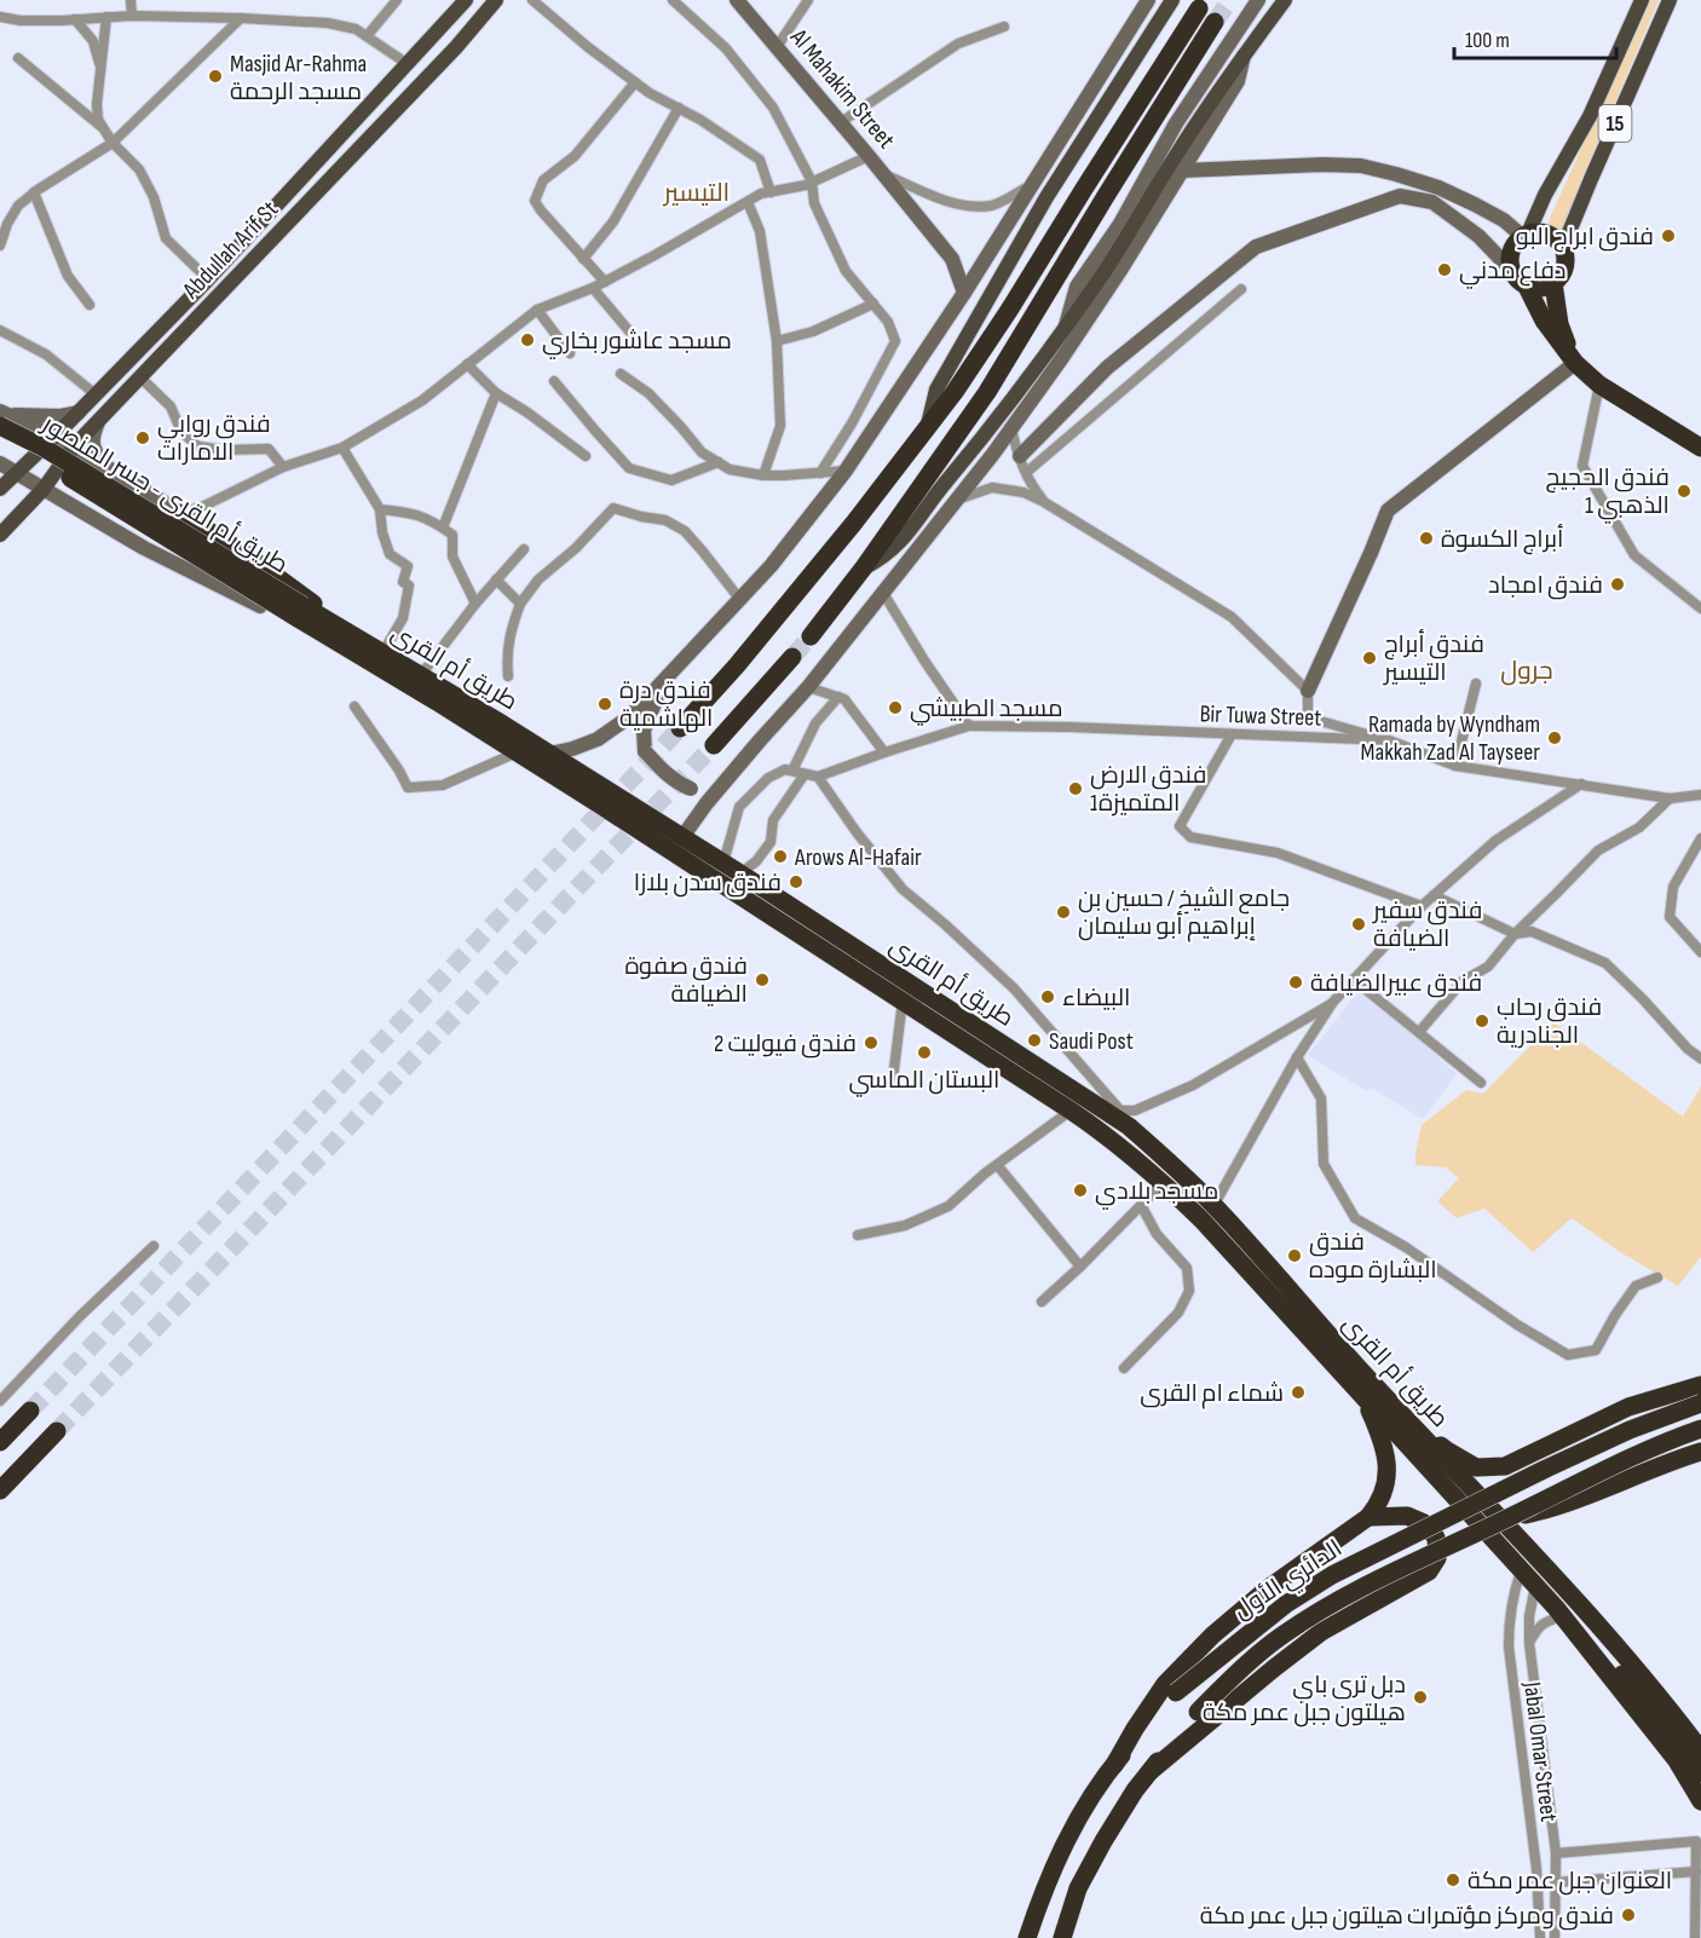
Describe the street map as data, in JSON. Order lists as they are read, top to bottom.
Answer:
{
  "streets": {
    "highway": ["طريق أم القرى - جسر المنصور", "طريق أم القرى", "الدائري الأول"],
    "main road": ["15", "Abdullah Arif St"],
    "street": ["Al Mahakim Street", "Bir Tuwa Street", "Jabal Omar Street"]
  },
  "crossings": [
    ["طريق أم القرى - جسر المنصور", "طريق أم القرى"],
    ["طريق أم القرى", "Jabal Omar Street"]
  ],
  "districts": ["التيسير", "جرول"],
  "places": [
    "Masjid Ar-Rahma مسجد الرحمة",
    "فندق ابراج البو",
    "دفاع مدني",
    "مسجد عاشور بخاري",
    "فندق روابي الامارات",
    "فندق الحجيج الذهبي 1",
    "أبراج الكسوة",
    "فندق امجاد",
    "فندق أبراج التيسير",
    "فندق درة الهاشمية",
    "مسجد الطبيشي",
    "Ramada by Wyndham Makkah Zad Al Tayseer",
    "فندق الارض المتميزة1",
    "Arows Al-Hafair",
    "فندق سدن بلازا",
    "جامع الشيخ / حسين بن إبراهيم أبو سليمان",
    "فندق سفير الضيافة",
    "فندق صفوة الضيافة",
    "فندق عبيرالضيافة",
    "البيضاء",
    "فندق رحاب الجنادرية",
    "Saudi Post",
    "فندق فيوليت 2",
    "البستان الماسي",
    "مسجد بلادي",
    "فندق البشارة موده",
    "شماء ام القرى",
    "دبل ترى باي هيلتون جبل عمر مكة",
    "العنوان جبل عمر مكة",
    "فندق ومركز مؤتمرات هيلتون جبل عمر مكة"
  ],
  "scale_bar": "100 m"
}
